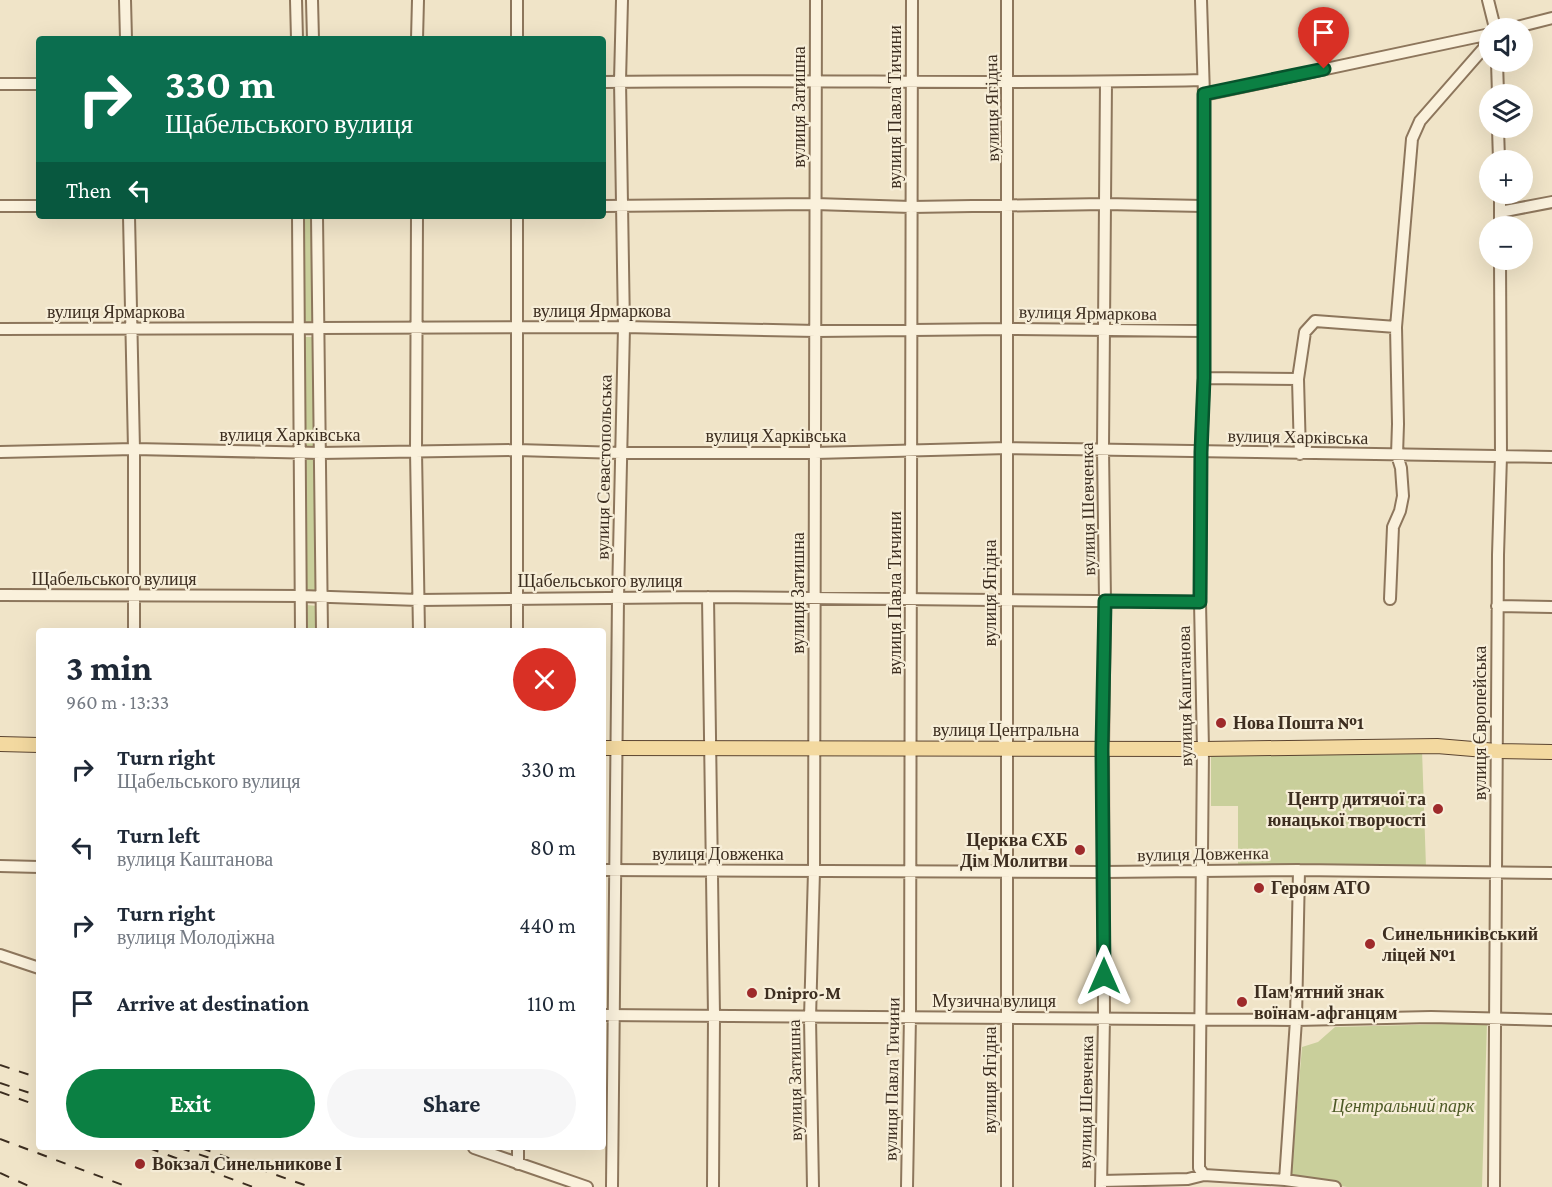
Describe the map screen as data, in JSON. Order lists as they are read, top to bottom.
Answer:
{
  "streets": {
    "main road": ["вулиця Центральна"],
    "street": [
      "вулиця Затишна",
      "вулиця Павла Тичини",
      "вулиця Ягідна",
      "вулиця Ярмаркова",
      "вулиця Харківська",
      "вулиця Севастопольська",
      "вулиця Шевченка",
      "Щабельського вулиця",
      "вулиця Каштанова",
      "вулиця Європейська",
      "вулиця Довженка",
      "Музична вулиця"
    ]
  },
  "crossings": [
    ["вулиця Затишна", "вулиця Ярмаркова"],
    ["вулиця Затишна", "вулиця Харківська"],
    ["вулиця Затишна", "Щабельського вулиця"],
    ["вулиця Затишна", "вулиця Центральна"],
    ["вулиця Затишна", "вулиця Довженка"],
    ["вулиця Затишна", "Музична вулиця"],
    ["вулиця Павла Тичини", "вулиця Ярмаркова"],
    ["вулиця Павла Тичини", "вулиця Харківська"],
    ["вулиця Павла Тичини", "Щабельського вулиця"],
    ["вулиця Павла Тичини", "вулиця Центральна"],
    ["вулиця Павла Тичини", "вулиця Довженка"],
    ["вулиця Павла Тичини", "Музична вулиця"],
    ["вулиця Ягідна", "вулиця Ярмаркова"],
    ["вулиця Ягідна", "вулиця Харківська"],
    ["вулиця Ягідна", "Щабельського вулиця"],
    ["вулиця Ягідна", "вулиця Центральна"],
    ["вулиця Ягідна", "вулиця Довженка"],
    ["вулиця Ягідна", "Музична вулиця"],
    ["вулиця Ярмаркова", "вулиця Севастопольська"],
    ["вулиця Ярмаркова", "вулиця Шевченка"],
    ["вулиця Ярмаркова", "вулиця Каштанова"],
    ["вулиця Харківська", "вулиця Севастопольська"],
    ["вулиця Харківська", "вулиця Шевченка"],
    ["вулиця Харківська", "вулиця Каштанова"],
    ["вулиця Харківська", "вулиця Європейська"],
    ["вулиця Севастопольська", "Щабельського вулиця"],
    ["вулиця Севастопольська", "вулиця Центральна"],
    ["вулиця Севастопольська", "вулиця Довженка"],
    ["вулиця Севастопольська", "Музична вулиця"],
    ["вулиця Шевченка", "Щабельського вулиця"],
    ["вулиця Шевченка", "вулиця Центральна"],
    ["вулиця Шевченка", "вулиця Довженка"],
    ["вулиця Шевченка", "Музична вулиця"],
    ["Щабельського вулиця", "вулиця Каштанова"],
    ["вулиця Каштанова", "вулиця Центральна"],
    ["вулиця Каштанова", "вулиця Довженка"],
    ["вулиця Каштанова", "Музична вулиця"],
    ["вулиця Європейська", "вулиця Центральна"],
    ["вулиця Європейська", "вулиця Довженка"],
    ["вулиця Європейська", "Музична вулиця"]
  ],
  "parks": ["Центральний парк"],
  "places": [
    "Нова Пошта №1",
    "Центр дитячої та юнацької творчості",
    "Церква ЄХБ Дім Молитви",
    "Героям АТО",
    "Синельниківський ліцей №1",
    "Dnipro-M",
    "Пам'ятний знак воїнам-афганцям",
    "Вокзал Синельникове І"
  ],
  "page": {
    "map_buttons": ["+", "−"],
    "turn": ["330 m", "Щабельського вулиця"],
    "then": "Then",
    "heading": ["3 min", "960 m · 13:33"],
    "list": [
      {
        "name": "Turn right",
        "note": "Щабельського вулиця",
        "value": "330 m"
      },
      {
        "name": "Turn left",
        "note": "вулиця Каштанова",
        "value": "80 m"
      },
      {
        "name": "Turn right",
        "note": "вулиця Молодіжна",
        "value": "440 m"
      },
      {
        "name": "Arrive at destination",
        "value": "110 m"
      }
    ],
    "buttons": ["Exit", "Share"]
  }
}
